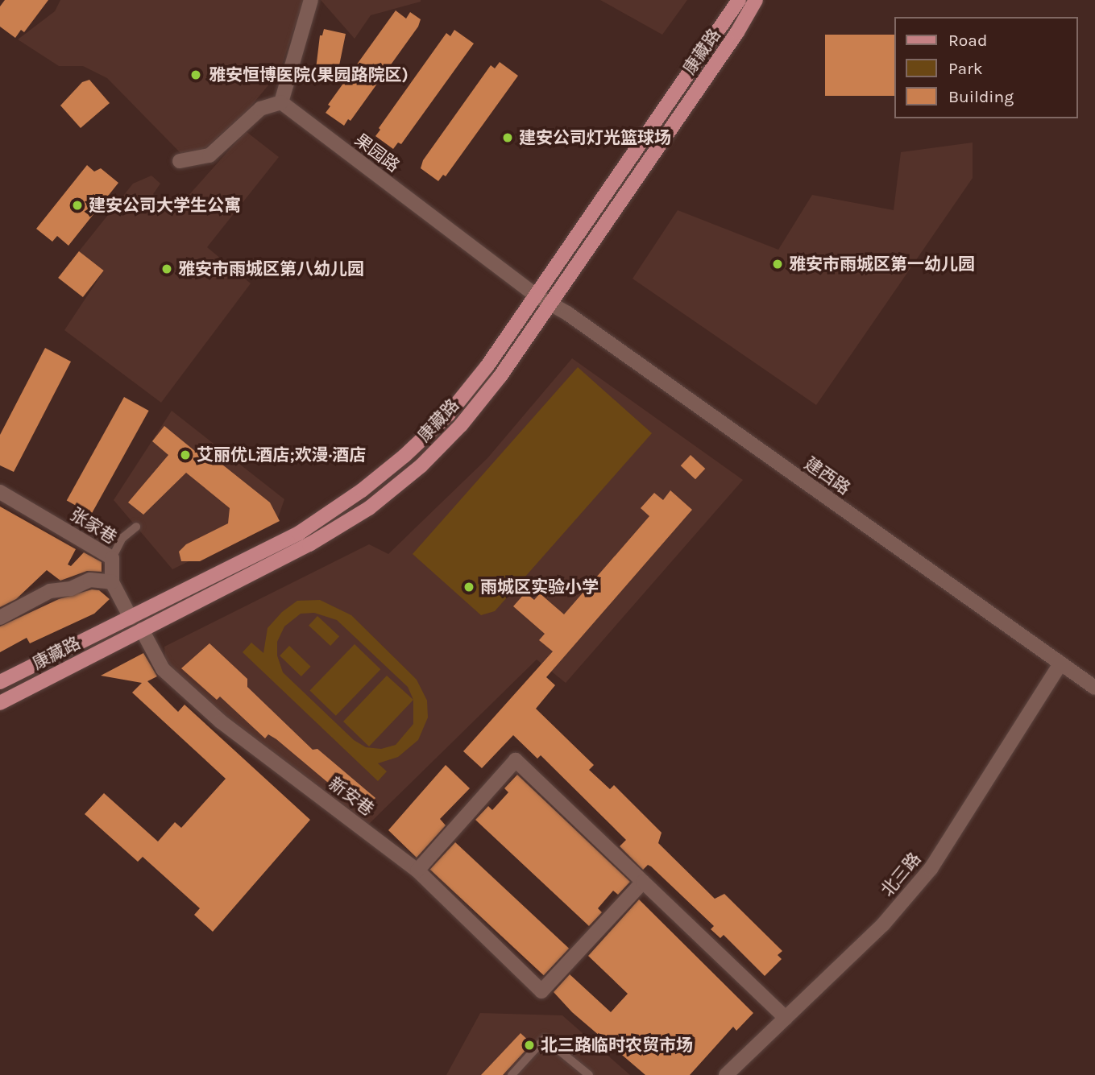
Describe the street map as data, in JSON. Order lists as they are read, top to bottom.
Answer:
{
  "streets": {
    "main road": ["康藏路"],
    "street": [
      "果园路",
      "建西路",
      "张家巷",
      "新安巷",
      "北三路"
    ]
  },
  "crossings": [
    ["康藏路", "果园路"],
    ["康藏路", "建西路"],
    ["康藏路", "张家巷"],
    ["康藏路", "新安巷"],
    ["果园路", "建西路"],
    ["建西路", "北三路"]
  ],
  "places": [
    "雅安恒博医院(果园路院区)",
    "建安公司灯光篮球场",
    "建安公司大学生公寓",
    "雅安市雨城区第一幼儿园",
    "雅安市雨城区第八幼儿园",
    "艾丽优L酒店;欢漫·酒店",
    "雨城区实验小学",
    "北三路临时农贸市场"
  ],
  "legend": ["Road", "Park", "Building"]
}
